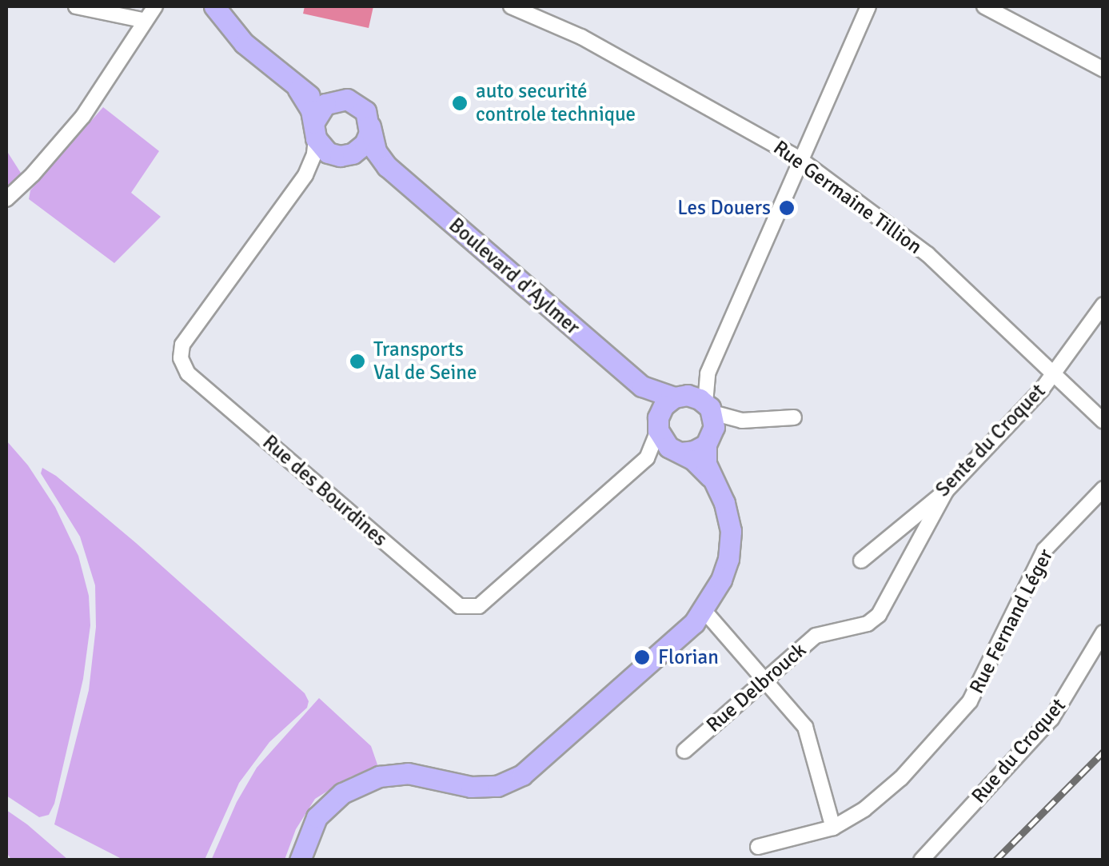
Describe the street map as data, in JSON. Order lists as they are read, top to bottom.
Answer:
{
  "streets": {
    "street": [
      "Rue Germaine Tillion",
      "Boulevard d'Aylmer",
      "Sente du Croquet",
      "Rue des Bourdines",
      "Rue Fernand Léger",
      "Rue Delbrouck",
      "Rue du Croquet"
    ]
  },
  "crossings": [
    ["Rue Germaine Tillion", "Sente du Croquet"],
    ["Boulevard d'Aylmer", "Rue des Bourdines"],
    ["Sente du Croquet", "Rue Delbrouck"]
  ],
  "places": [
    "auto securité controle technique",
    "Les Douers",
    "Transports Val de Seine",
    "Florian"
  ]
}
